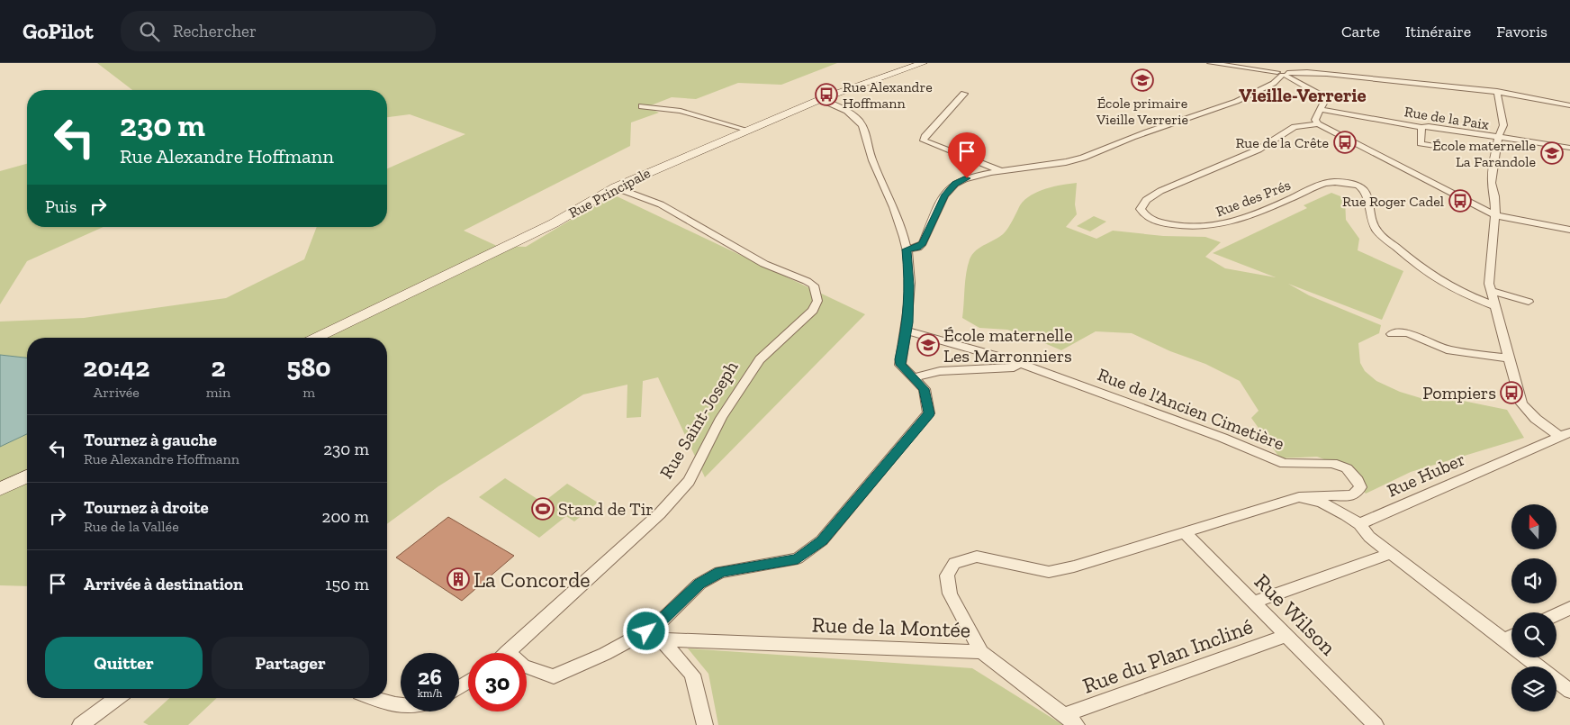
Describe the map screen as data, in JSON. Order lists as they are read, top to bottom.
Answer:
{
  "streets": {
    "street": [
      "Rue de la Paix",
      "Rue Principale",
      "Rue des Prés",
      "Rue de l'Ancien Cimetière",
      "Rue Saint-Joseph",
      "Rue Huber",
      "Rue Wilson",
      "Rue de la Montée",
      "Rue du Plan Incliné"
    ]
  },
  "crossings": [
    ["Rue Principale", "Rue Saint-Joseph"],
    ["Rue Wilson", "Rue de la Montée"],
    ["Rue Wilson", "Rue du Plan Incliné"]
  ],
  "districts": ["Vieille-Verrerie"],
  "places": {
    "school or university": ["École primaire Vieille Verrerie", "École maternelle La Farandole", "École maternelle Les Marronniers"],
    "bus stop": [
      "Rue Alexandre Hoffmann",
      "Rue de la Crête",
      "Rue Roger Cadel",
      "Pompiers"
    ],
    "sports": ["Stand de Tir"],
    "building": ["La Concorde"]
  },
  "north": "top",
  "page": {
    "header": "GoPilot",
    "search": "Rechercher",
    "nav": ["Carte", "Itinéraire", "Favoris"],
    "turn": ["230 m", "Rue Alexandre Hoffmann"],
    "then": "Puis",
    "eta": [
      "20:42",
      "Arrivée",
      "2",
      "min",
      "580",
      "m"
    ],
    "list": [
      {
        "name": "Tournez à gauche",
        "note": "Rue Alexandre Hoffmann",
        "value": "230 m"
      },
      {
        "name": "Tournez à droite",
        "note": "Rue de la Vallée",
        "value": "200 m"
      },
      {
        "name": "Arrivée à destination",
        "value": "150 m"
      }
    ],
    "buttons": ["Quitter", "Partager"],
    "speed": "26 km/h",
    "limit": "30"
  }
}
